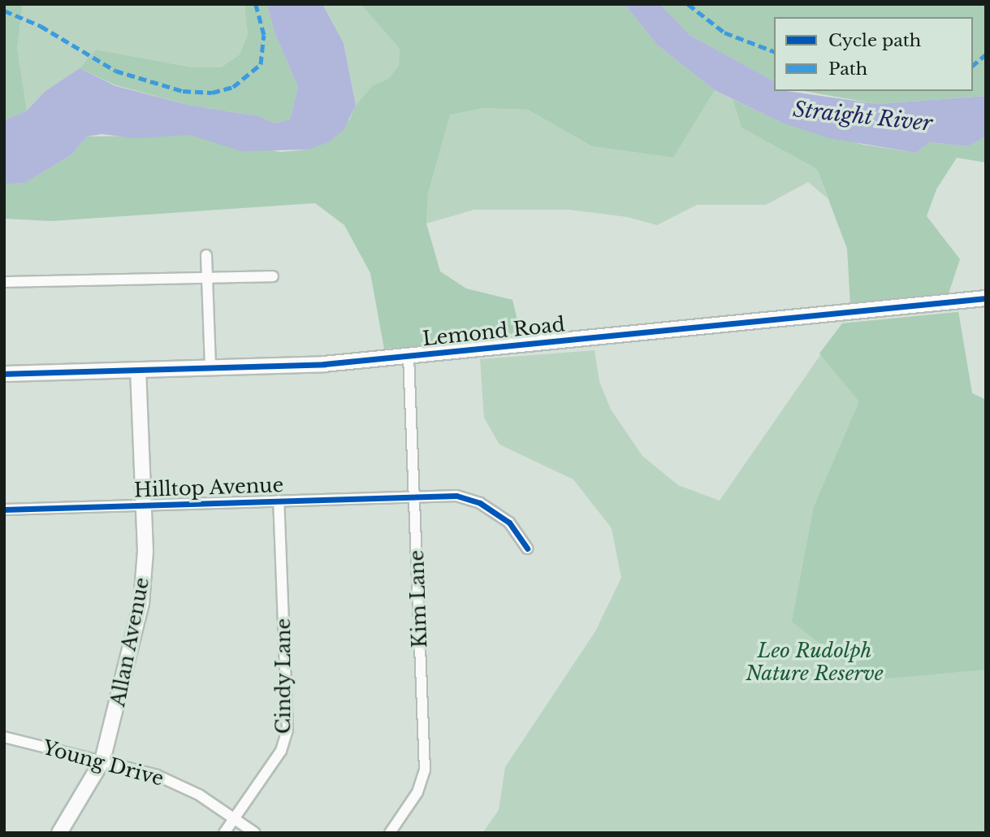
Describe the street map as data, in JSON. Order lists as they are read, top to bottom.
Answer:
{
  "streets": {
    "street": [
      "Lemond Road",
      "Hilltop Avenue",
      "Kim Lane",
      "Allan Avenue",
      "Cindy Lane",
      "Young Drive"
    ]
  },
  "crossings": [
    ["Lemond Road", "Kim Lane"],
    ["Lemond Road", "Allan Avenue"],
    ["Hilltop Avenue", "Kim Lane"],
    ["Hilltop Avenue", "Allan Avenue"],
    ["Hilltop Avenue", "Cindy Lane"],
    ["Allan Avenue", "Young Drive"],
    ["Cindy Lane", "Young Drive"]
  ],
  "water": ["Straight River"],
  "parks": ["Leo Rudolph Nature Reserve"],
  "legend": ["Cycle path", "Path"]
}
